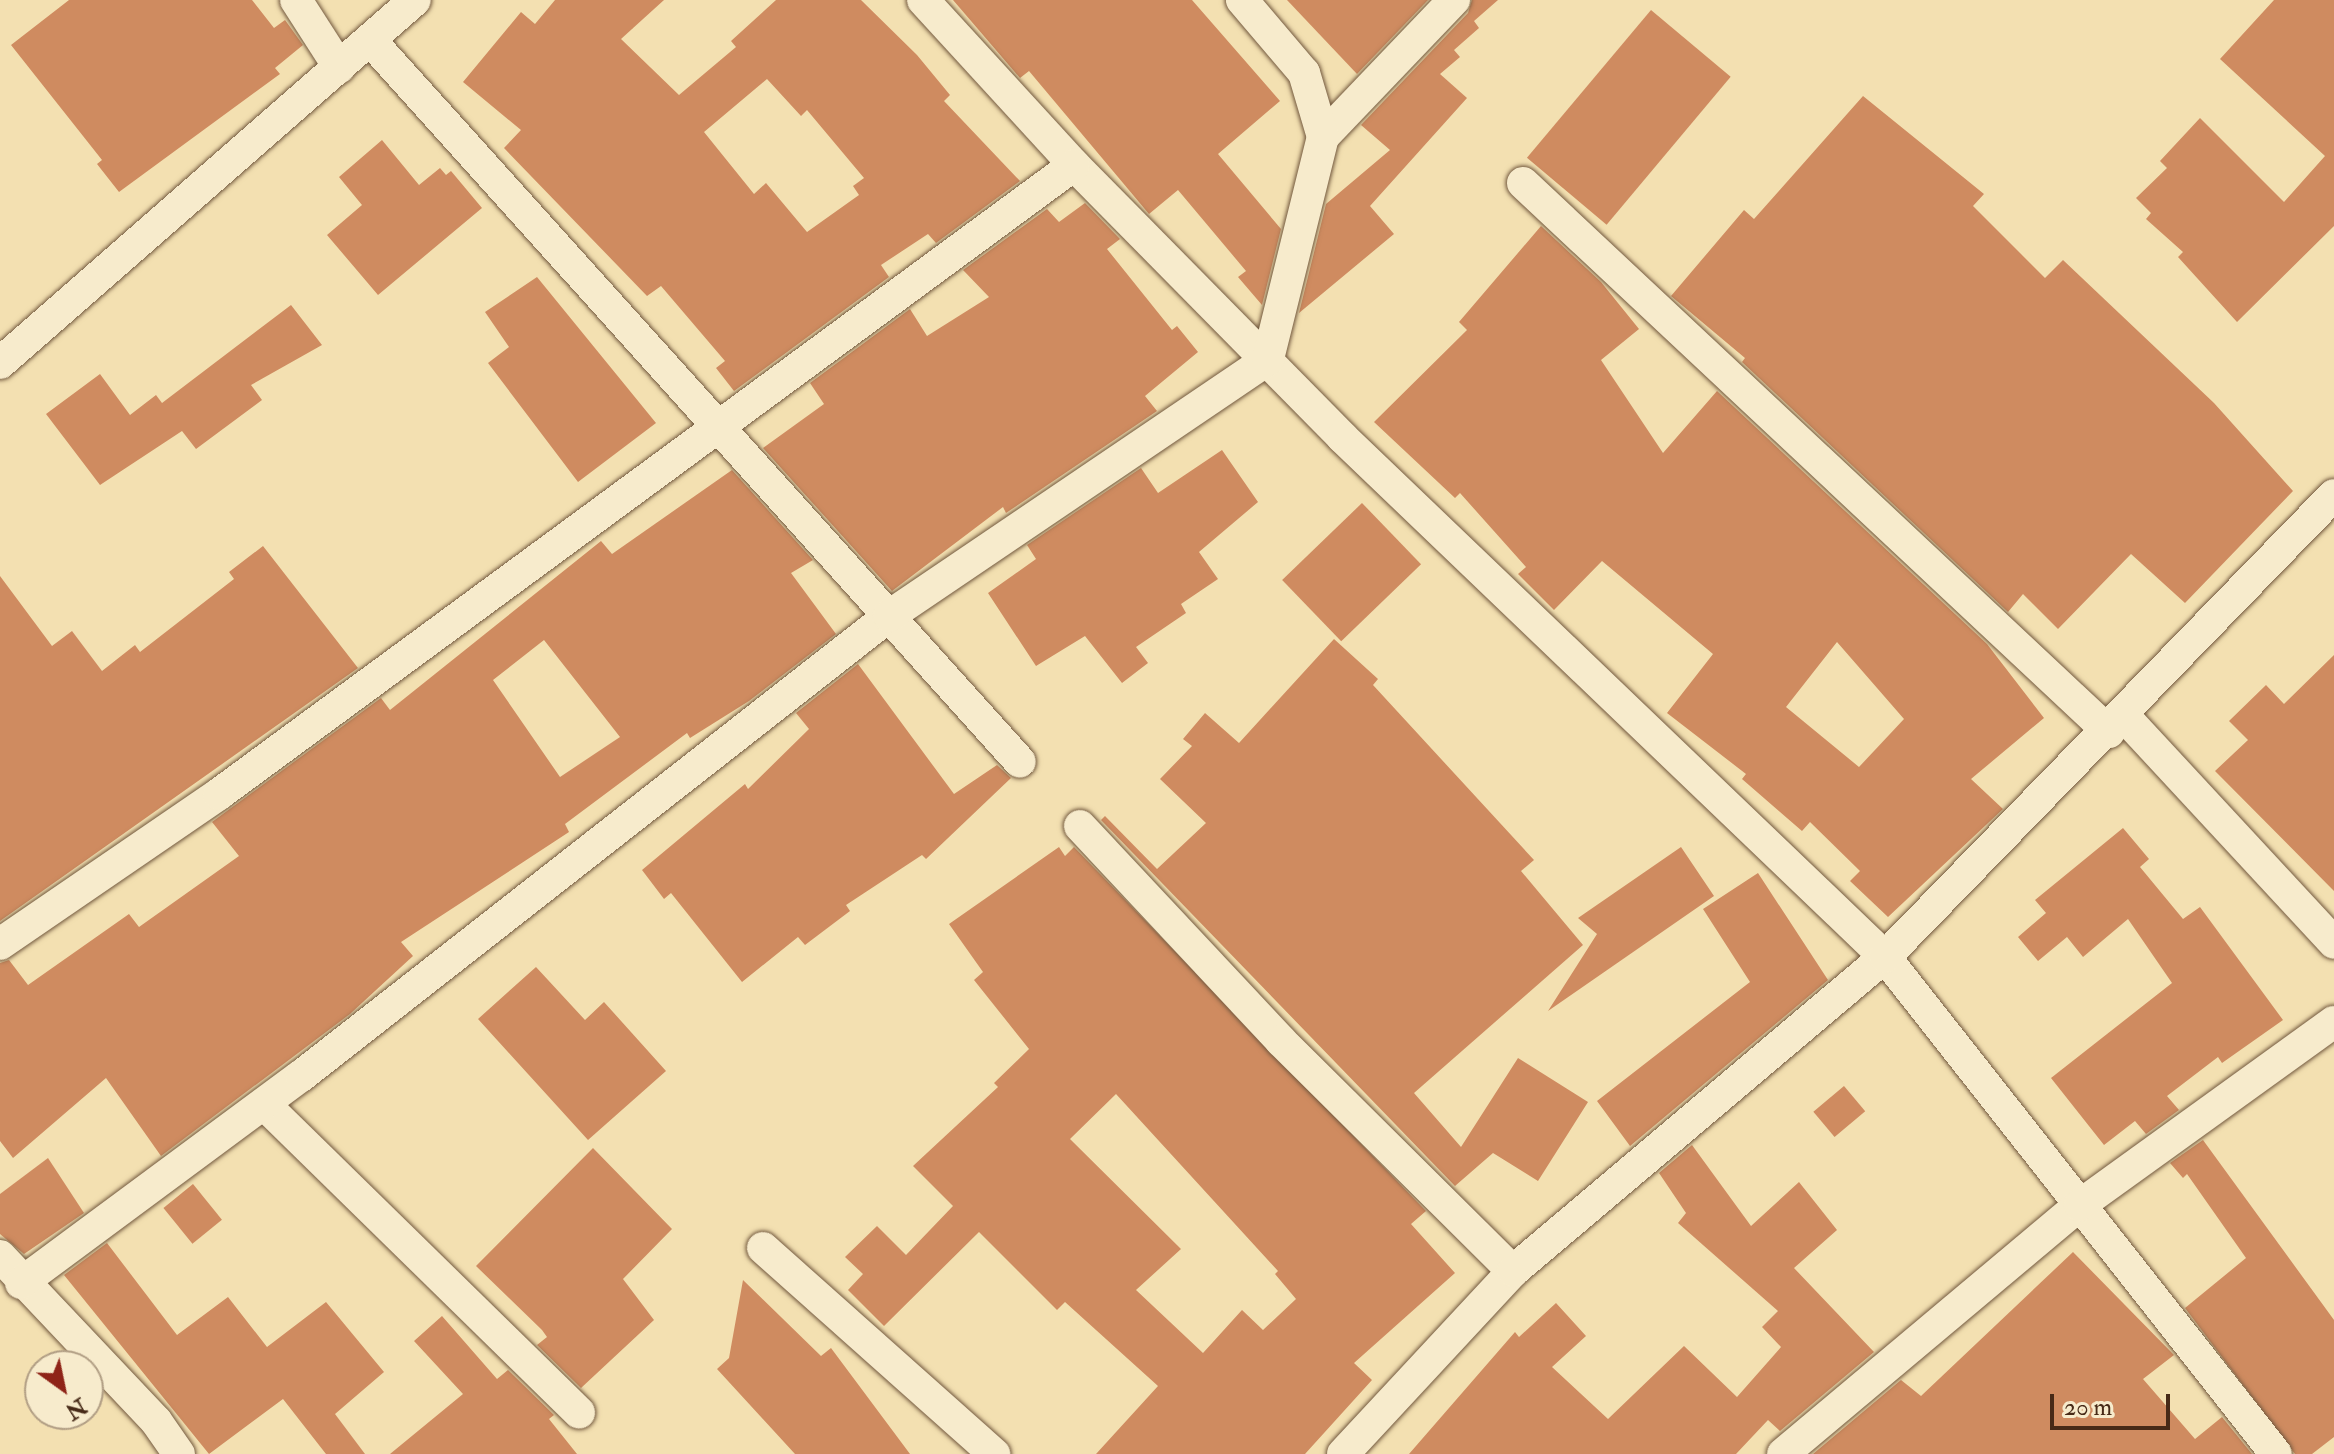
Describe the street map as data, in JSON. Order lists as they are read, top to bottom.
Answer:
{
  "scale_bar": "20 m",
  "north": "bottom right"
}
